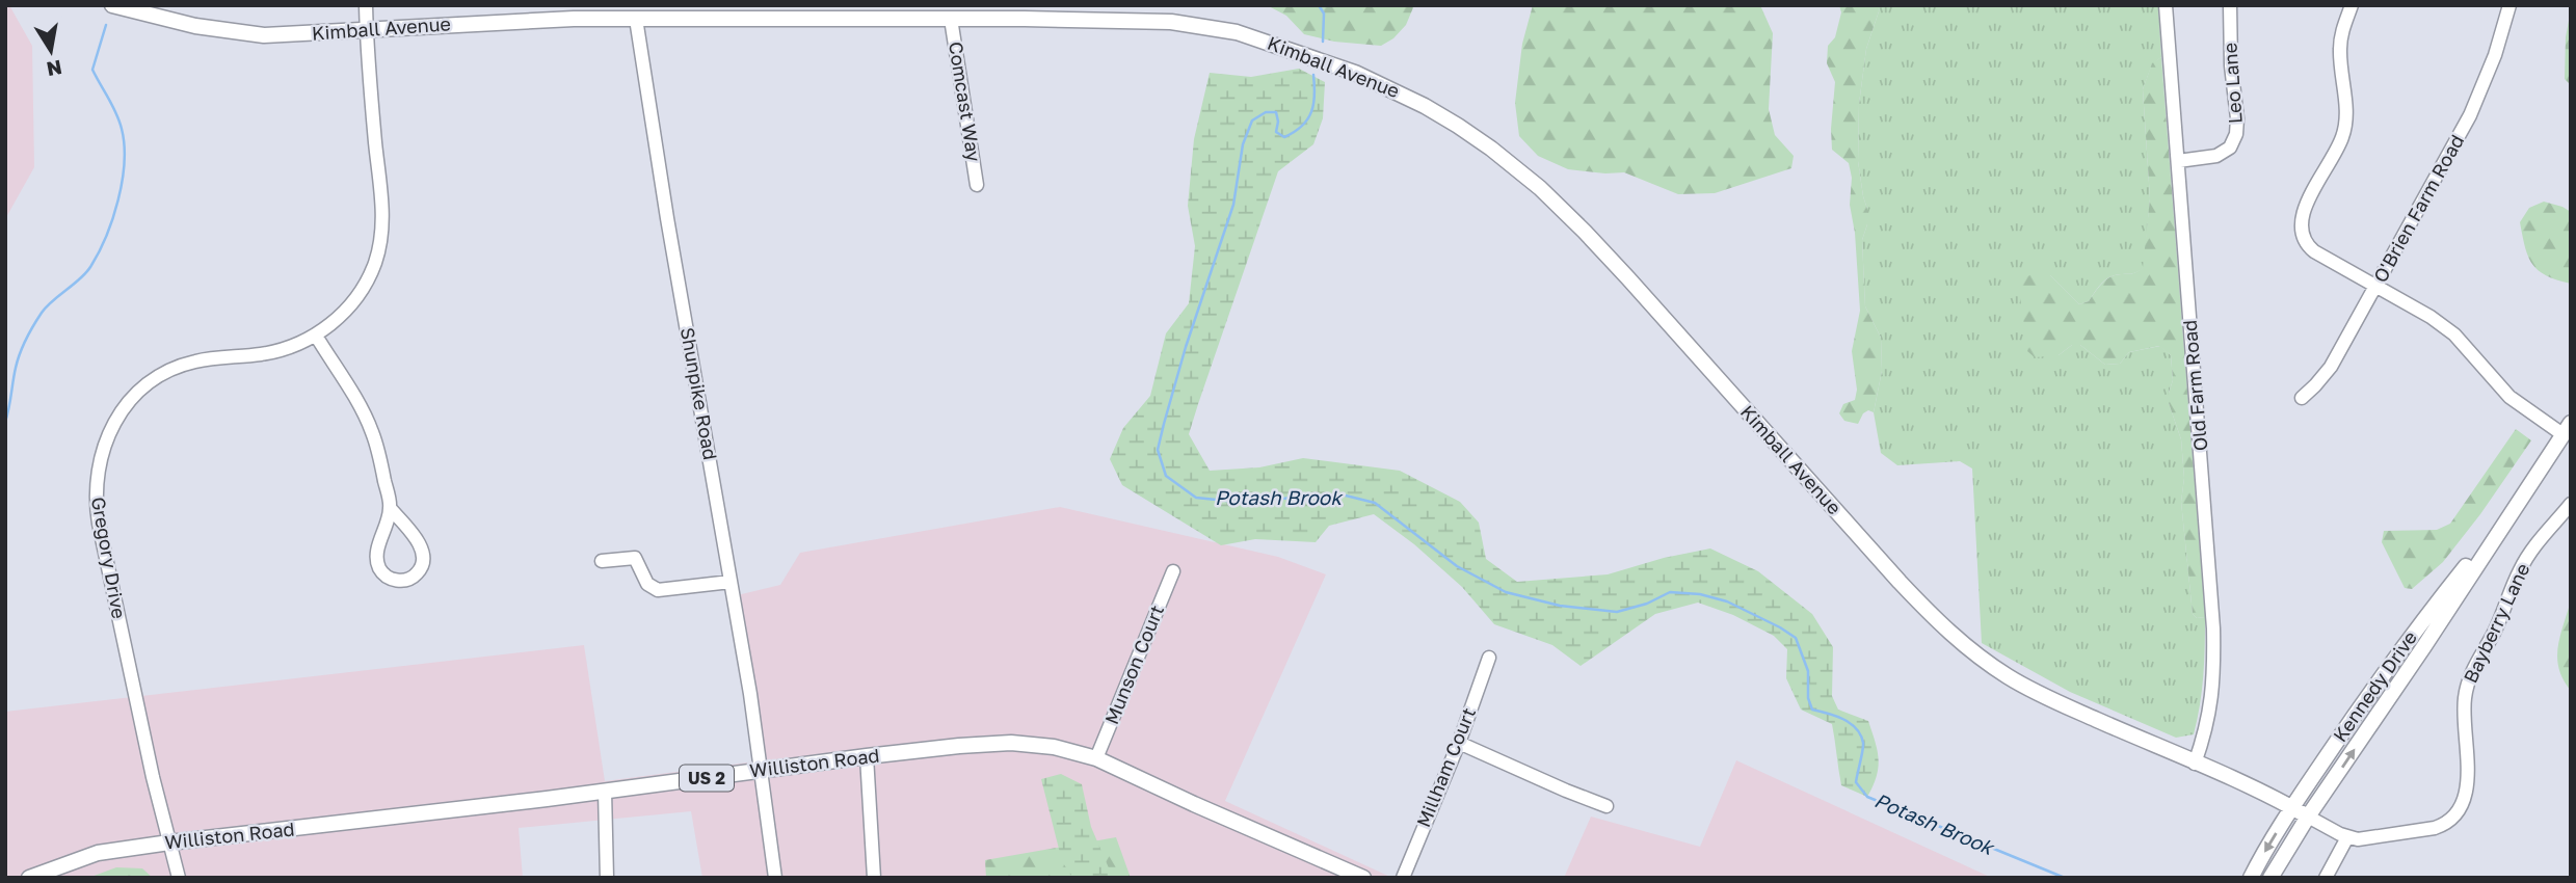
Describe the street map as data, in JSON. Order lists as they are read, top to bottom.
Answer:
{
  "streets": {
    "main road": [
      "Kimball Avenue",
      "Kennedy Drive",
      "Williston Road",
      "US 2"
    ],
    "street": [
      "Leo Lane",
      "Comcast Way",
      "O'Brien Farm Road",
      "Old Farm Road",
      "Shunpike Road",
      "Gregory Drive",
      "Bayberry Lane",
      "Munson Court",
      "Millham Court"
    ]
  },
  "crossings": [
    ["Kimball Avenue", "Comcast Way"],
    ["Kimball Avenue", "Old Farm Road"],
    ["Kimball Avenue", "Shunpike Road"],
    ["Kimball Avenue", "Gregory Drive"],
    ["Kimball Avenue", "Bayberry Lane"],
    ["Kimball Avenue", "Kennedy Drive"],
    ["Leo Lane", "Old Farm Road"],
    ["Shunpike Road", "Williston Road"],
    ["Gregory Drive", "Williston Road"],
    ["Bayberry Lane", "Kennedy Drive"],
    ["Munson Court", "Williston Road"]
  ],
  "water": ["Potash Brook"],
  "north": "bottom"
}
